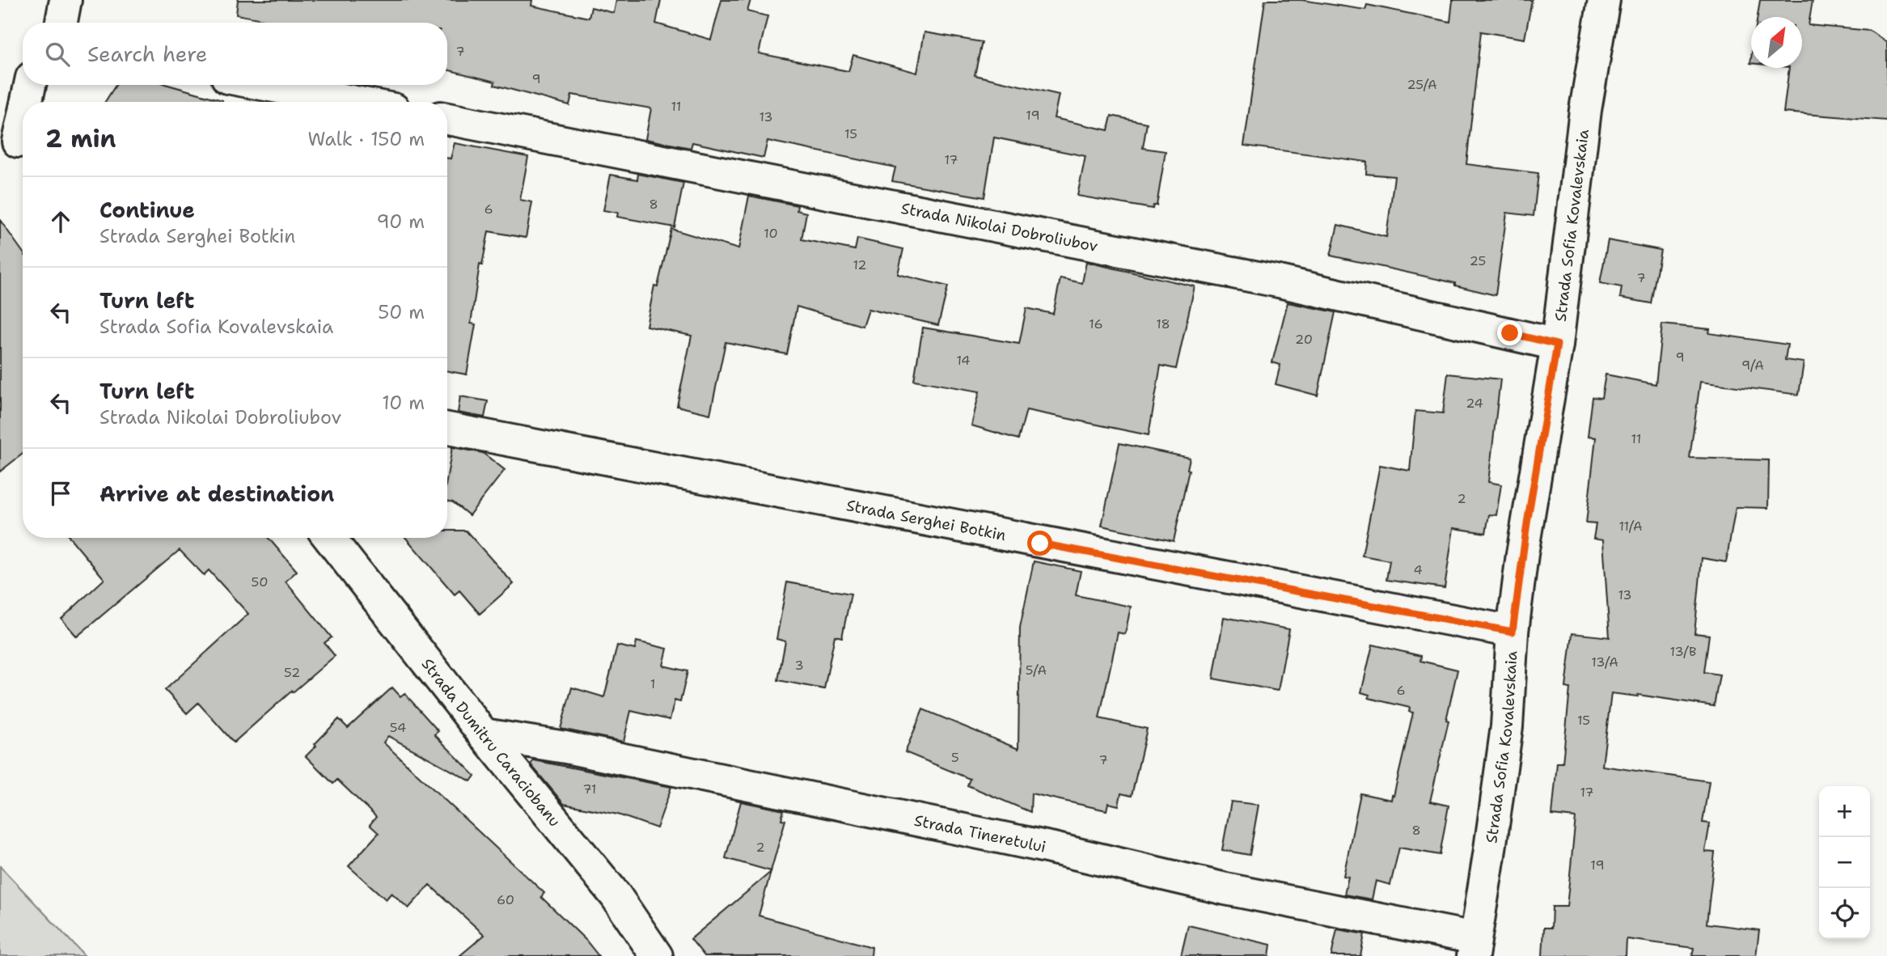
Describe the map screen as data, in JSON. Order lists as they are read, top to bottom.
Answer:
{
  "streets": {
    "street": [
      "Strada Sofia Kovalevskaia",
      "Strada Nikolai Dobroliubov",
      "Strada Serghei Botkin",
      "Strada Dumitru Caraciobanu",
      "Strada Tineretului"
    ]
  },
  "crossings": [
    ["Strada Sofia Kovalevskaia", "Strada Nikolai Dobroliubov"],
    ["Strada Sofia Kovalevskaia", "Strada Serghei Botkin"],
    ["Strada Sofia Kovalevskaia", "Strada Tineretului"],
    ["Strada Dumitru Caraciobanu", "Strada Tineretului"]
  ],
  "house_numbers": [
    "7",
    "9",
    "25/A",
    "11",
    "19",
    "13",
    "15",
    "17",
    "8",
    "6",
    "10",
    "25",
    "12",
    "7",
    "16",
    "18",
    "20",
    "9",
    "14",
    "9/A",
    "24",
    "11",
    "2",
    "11/A",
    "4",
    "50",
    "13",
    "13/B",
    "13/A",
    "3",
    "5/A",
    "52",
    "1",
    "6",
    "15",
    "54",
    "5",
    "7",
    "71",
    "17",
    "8",
    "2",
    "19",
    "60"
  ],
  "north": "top right",
  "page": {
    "search": "Search here",
    "heading": ["2 min", "Walk · 150 m"],
    "list": [
      ["Continue", "Strada Serghei Botkin", "90 m"],
      ["Turn left", "Strada Sofia Kovalevskaia", "50 m"],
      ["Turn left", "Strada Nikolai Dobroliubov", "10 m"],
      "Arrive at destination"
    ],
    "map_buttons": ["+", "−"]
  }
}
